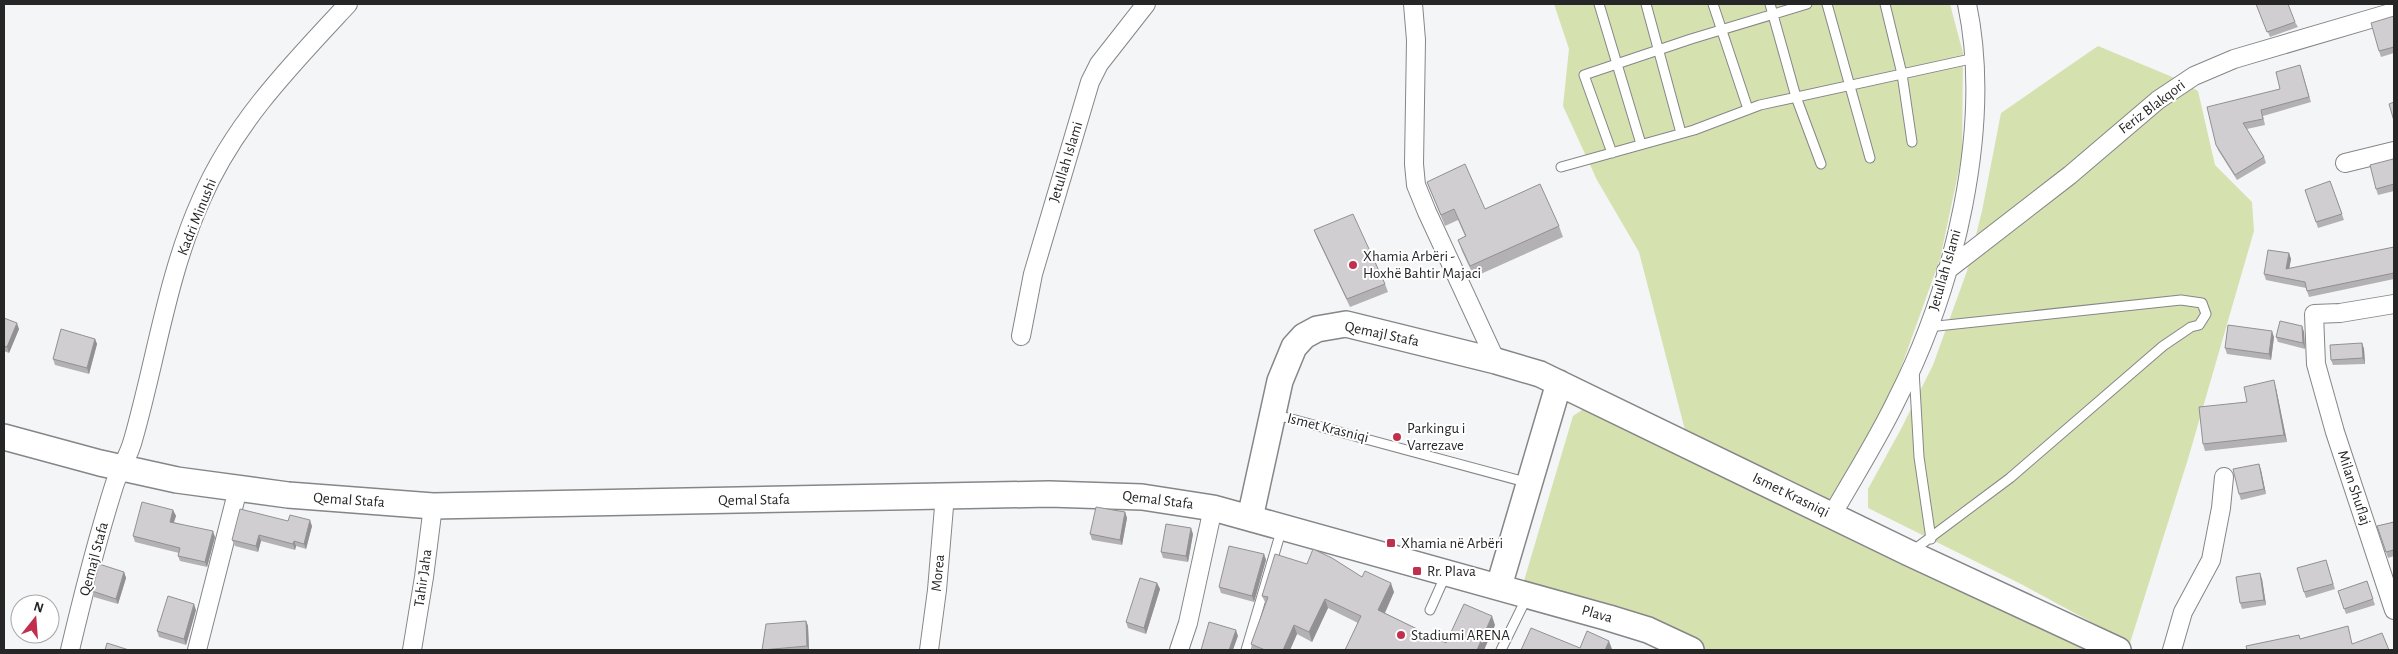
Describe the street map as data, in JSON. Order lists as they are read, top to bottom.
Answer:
{
  "streets": {
    "street": [
      "Feriz Blakqori",
      "Jetullah Islami",
      "Kadri Minushi",
      "Qemajl Stafa",
      "Ismet Krasniqi",
      "Milan Shuflaj",
      "Qemal Stafa",
      "Morea",
      "Tahir Jaha",
      "Plava"
    ]
  },
  "crossings": [
    ["Feriz Blakqori", "Jetullah Islami"],
    ["Jetullah Islami", "Ismet Krasniqi"],
    ["Kadri Minushi", "Qemajl Stafa"],
    ["Kadri Minushi", "Qemal Stafa"],
    ["Qemajl Stafa", "Ismet Krasniqi"],
    ["Qemajl Stafa", "Qemal Stafa"],
    ["Qemal Stafa", "Morea"],
    ["Qemal Stafa", "Tahir Jaha"],
    ["Qemal Stafa", "Plava"]
  ],
  "places": {
    "other": ["Xhamia Arbëri - Hoxhë Bahtir Majaci", "Parkingu i Varrezave", "Stadiumi ARENA"],
    "transit": ["Xhamia në Arbëri", "Rr. Plava"]
  },
  "north": "top"
}
